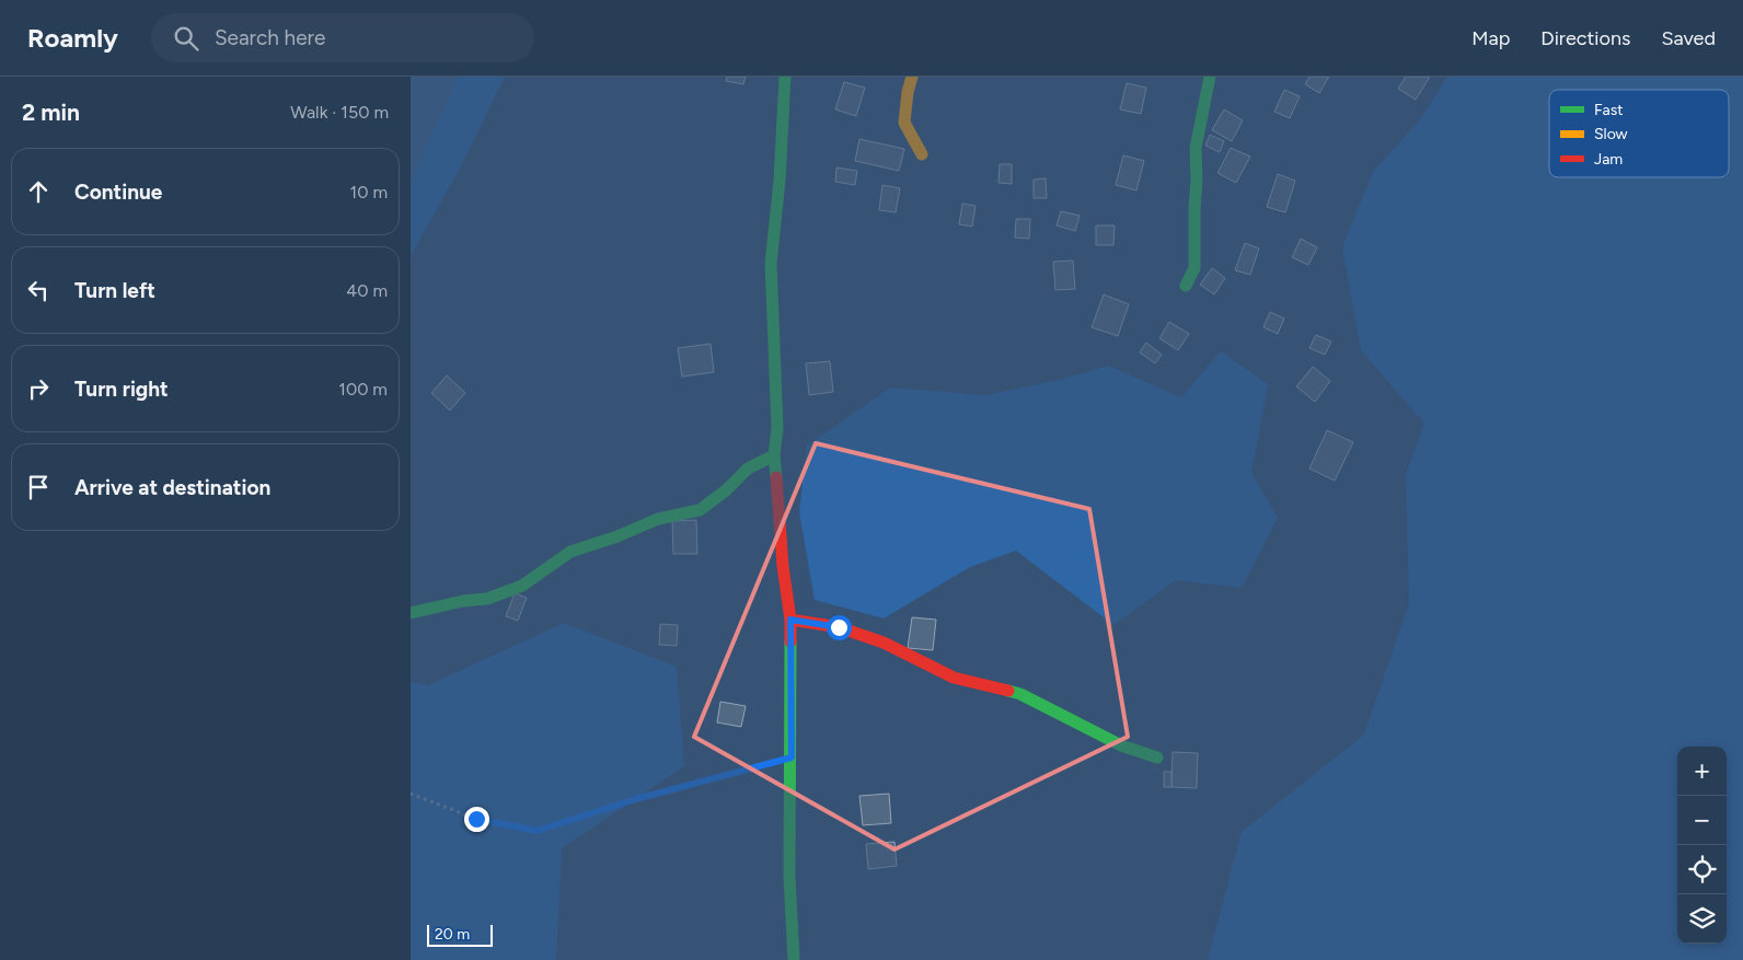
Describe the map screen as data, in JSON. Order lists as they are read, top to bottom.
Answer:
{
  "legend": ["Fast", "Slow", "Jam"],
  "scale_bar": "20 m",
  "page": {
    "header": "Roamly",
    "search": "Search here",
    "nav": ["Map", "Directions", "Saved"],
    "heading": ["2 min", "Walk · 150 m"],
    "list": [
      ["Continue", "10 m"],
      ["Turn left", "40 m"],
      ["Turn right", "100 m"],
      "Arrive at destination"
    ],
    "map_buttons": ["+", "−"],
    "scale": "20 m"
  }
}
